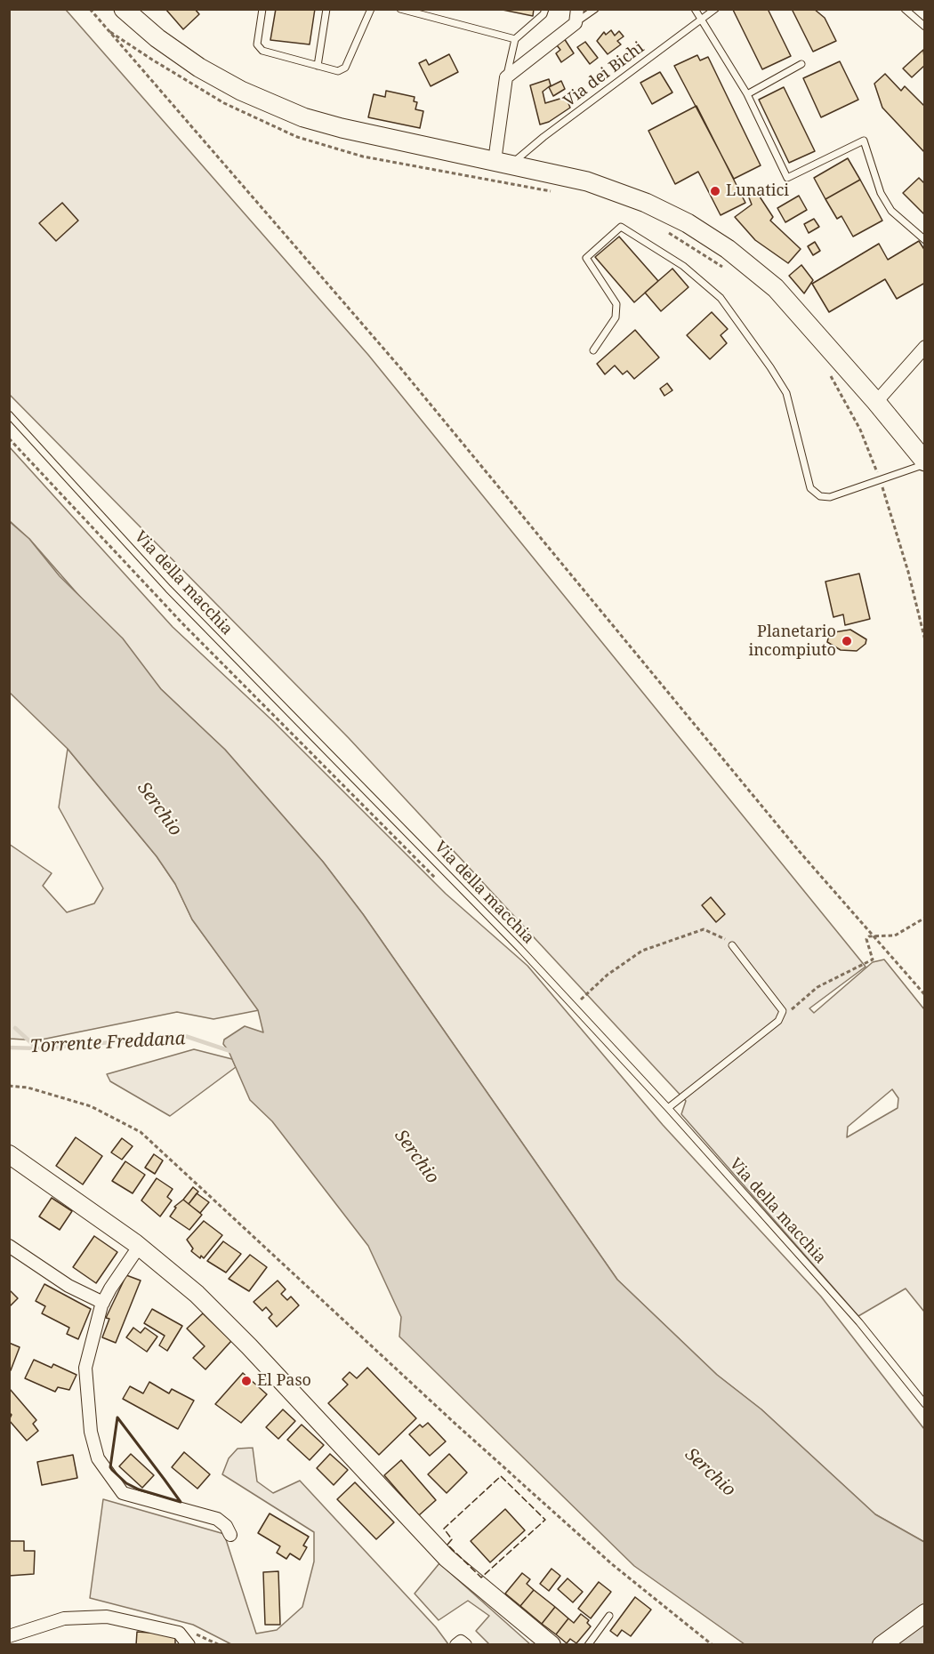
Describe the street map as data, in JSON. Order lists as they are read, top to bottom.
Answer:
{
  "streets": {
    "lane": ["Via dei Bichi", "Via della macchia"]
  },
  "water": ["Serchio", "Torrente Freddana"],
  "places": ["Lunatici", "Planetario incompiuto", "El Paso"]
}
